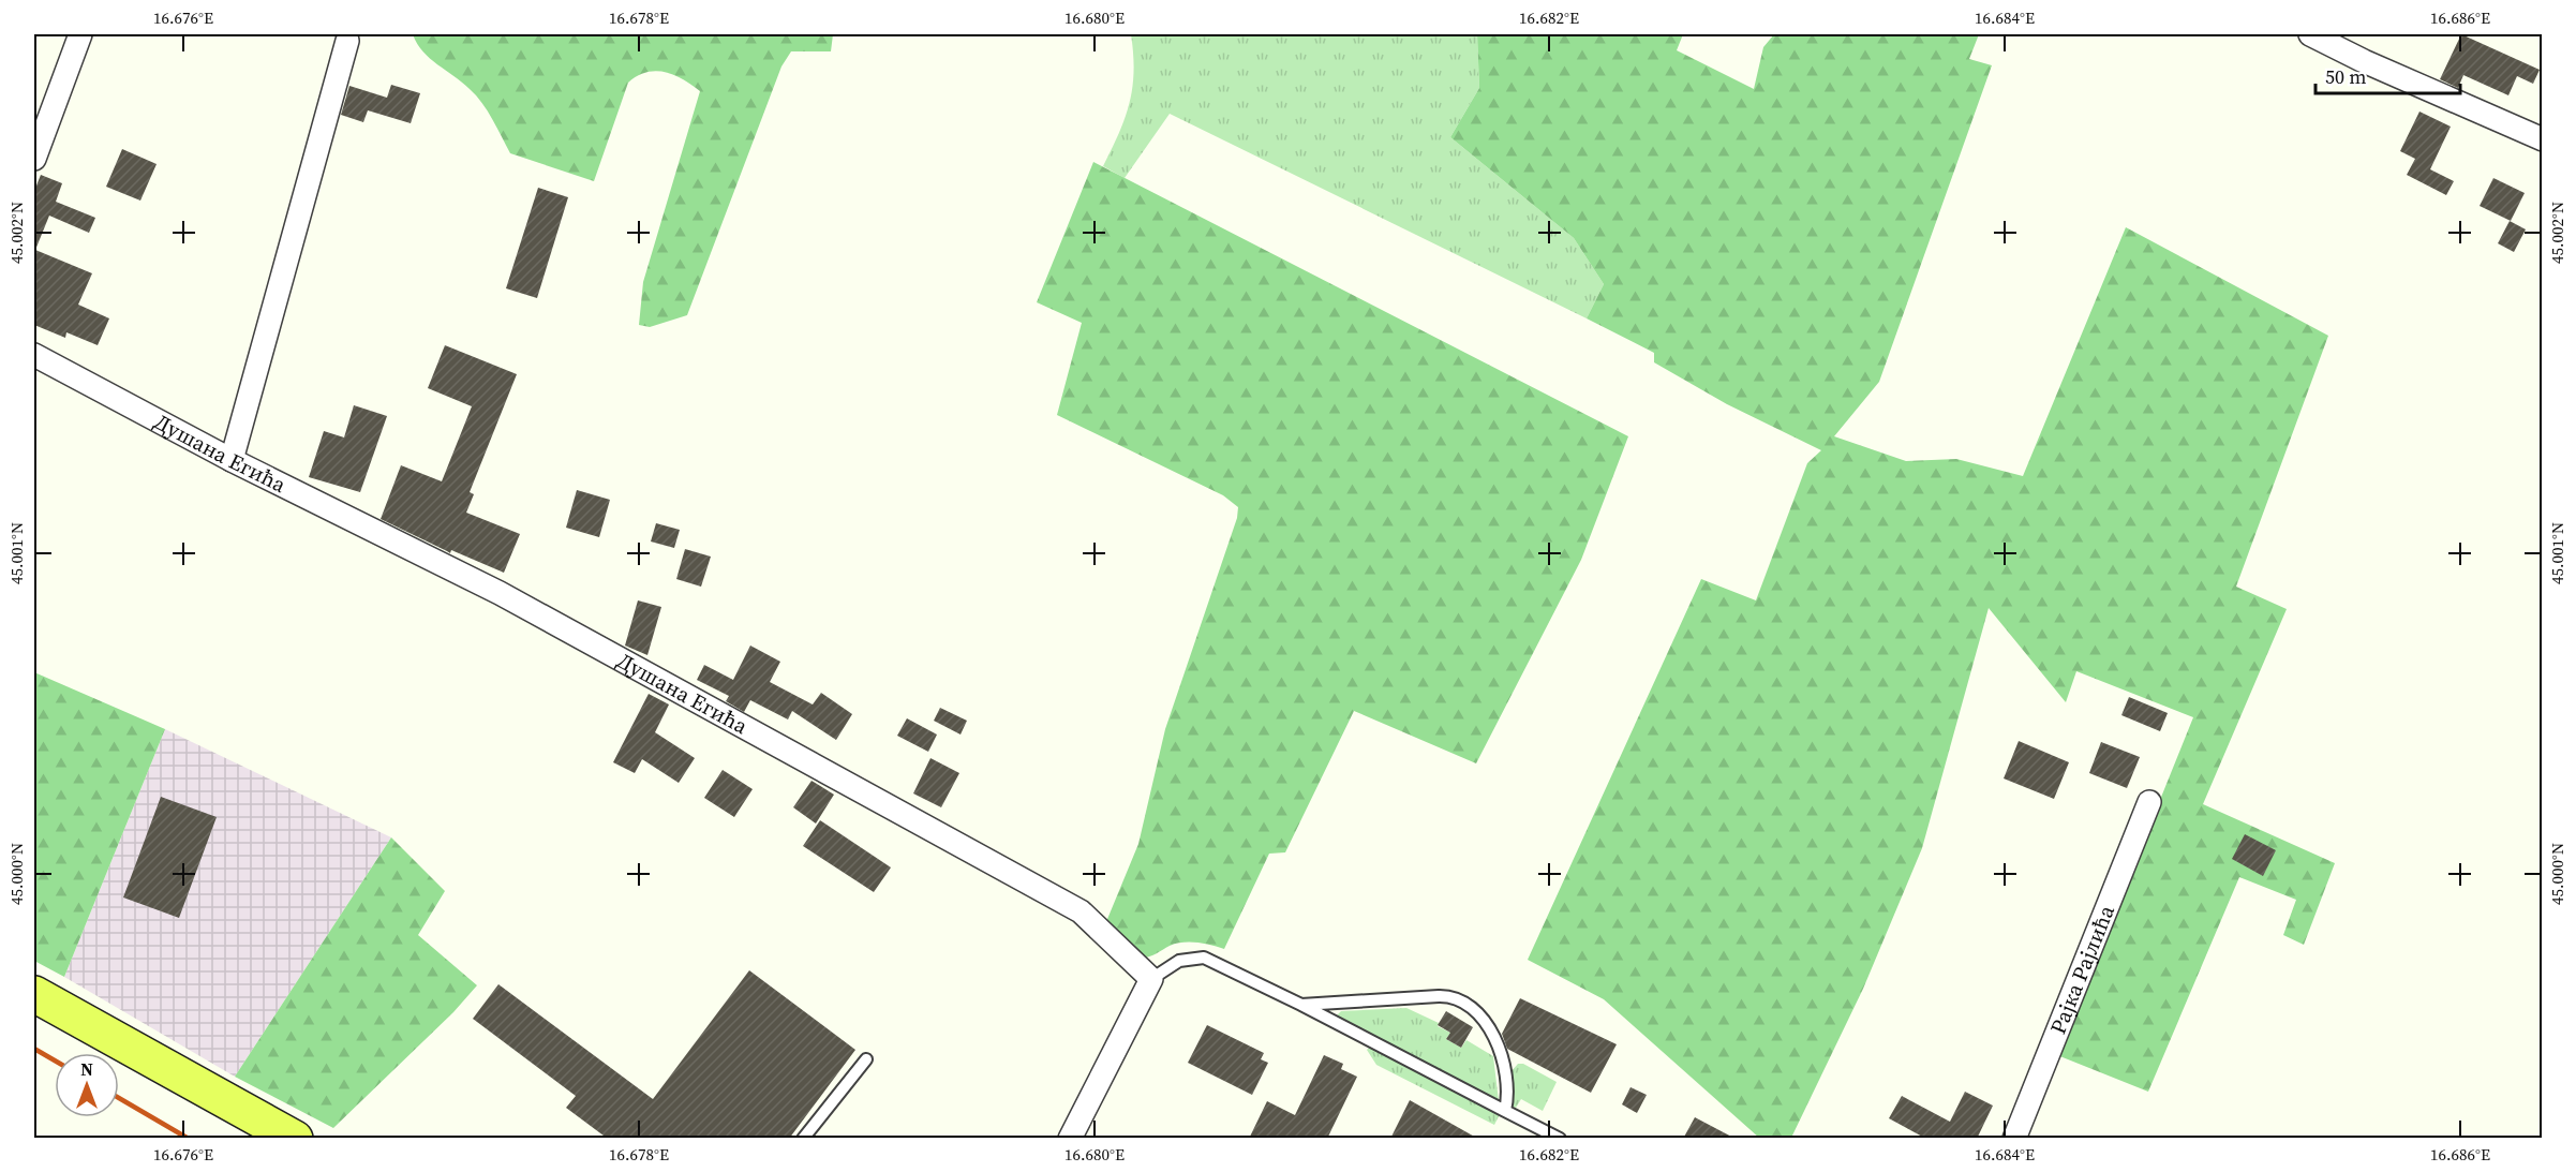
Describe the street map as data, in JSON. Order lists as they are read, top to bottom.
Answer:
{
  "streets": {
    "street": ["Душана Егића", "Рајка Рајлића"]
  },
  "scale_bar": "50 m",
  "north": "top",
  "coordinates": [
    "16.676°E",
    "16.678°E",
    "16.680°E",
    "16.682°E",
    "16.684°E",
    "16.686°E",
    "45.002°N",
    "45.001°N",
    "45.000°N"
  ]
}
